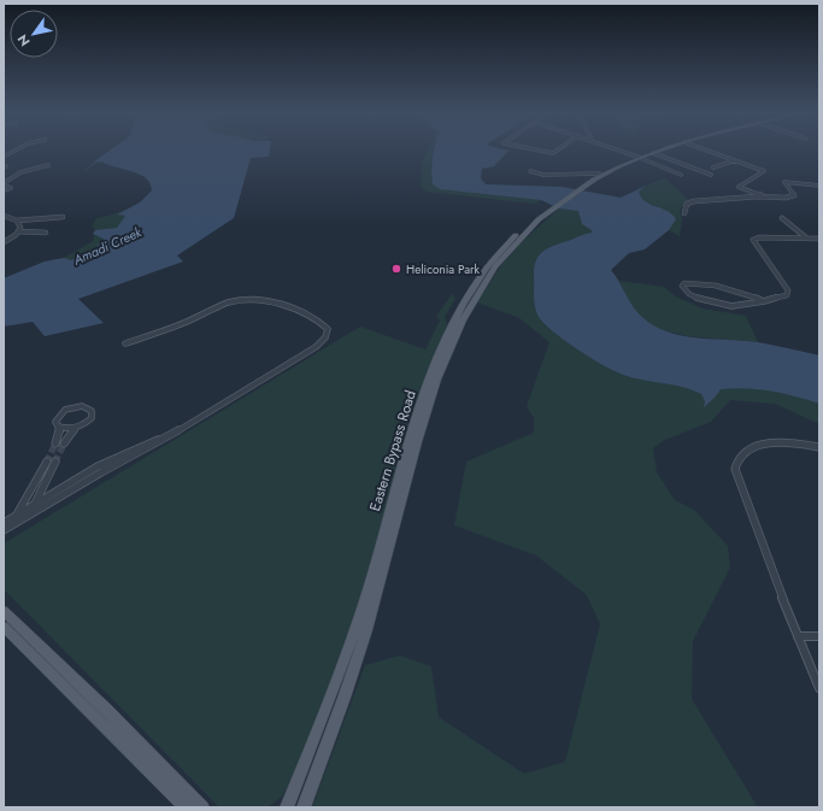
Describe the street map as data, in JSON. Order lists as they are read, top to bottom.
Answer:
{
  "streets": {
    "main road": ["Eastern Bypass Road"]
  },
  "water": ["Amadi Creek"],
  "places": ["Heliconia Park"],
  "north": "bottom left"
}
